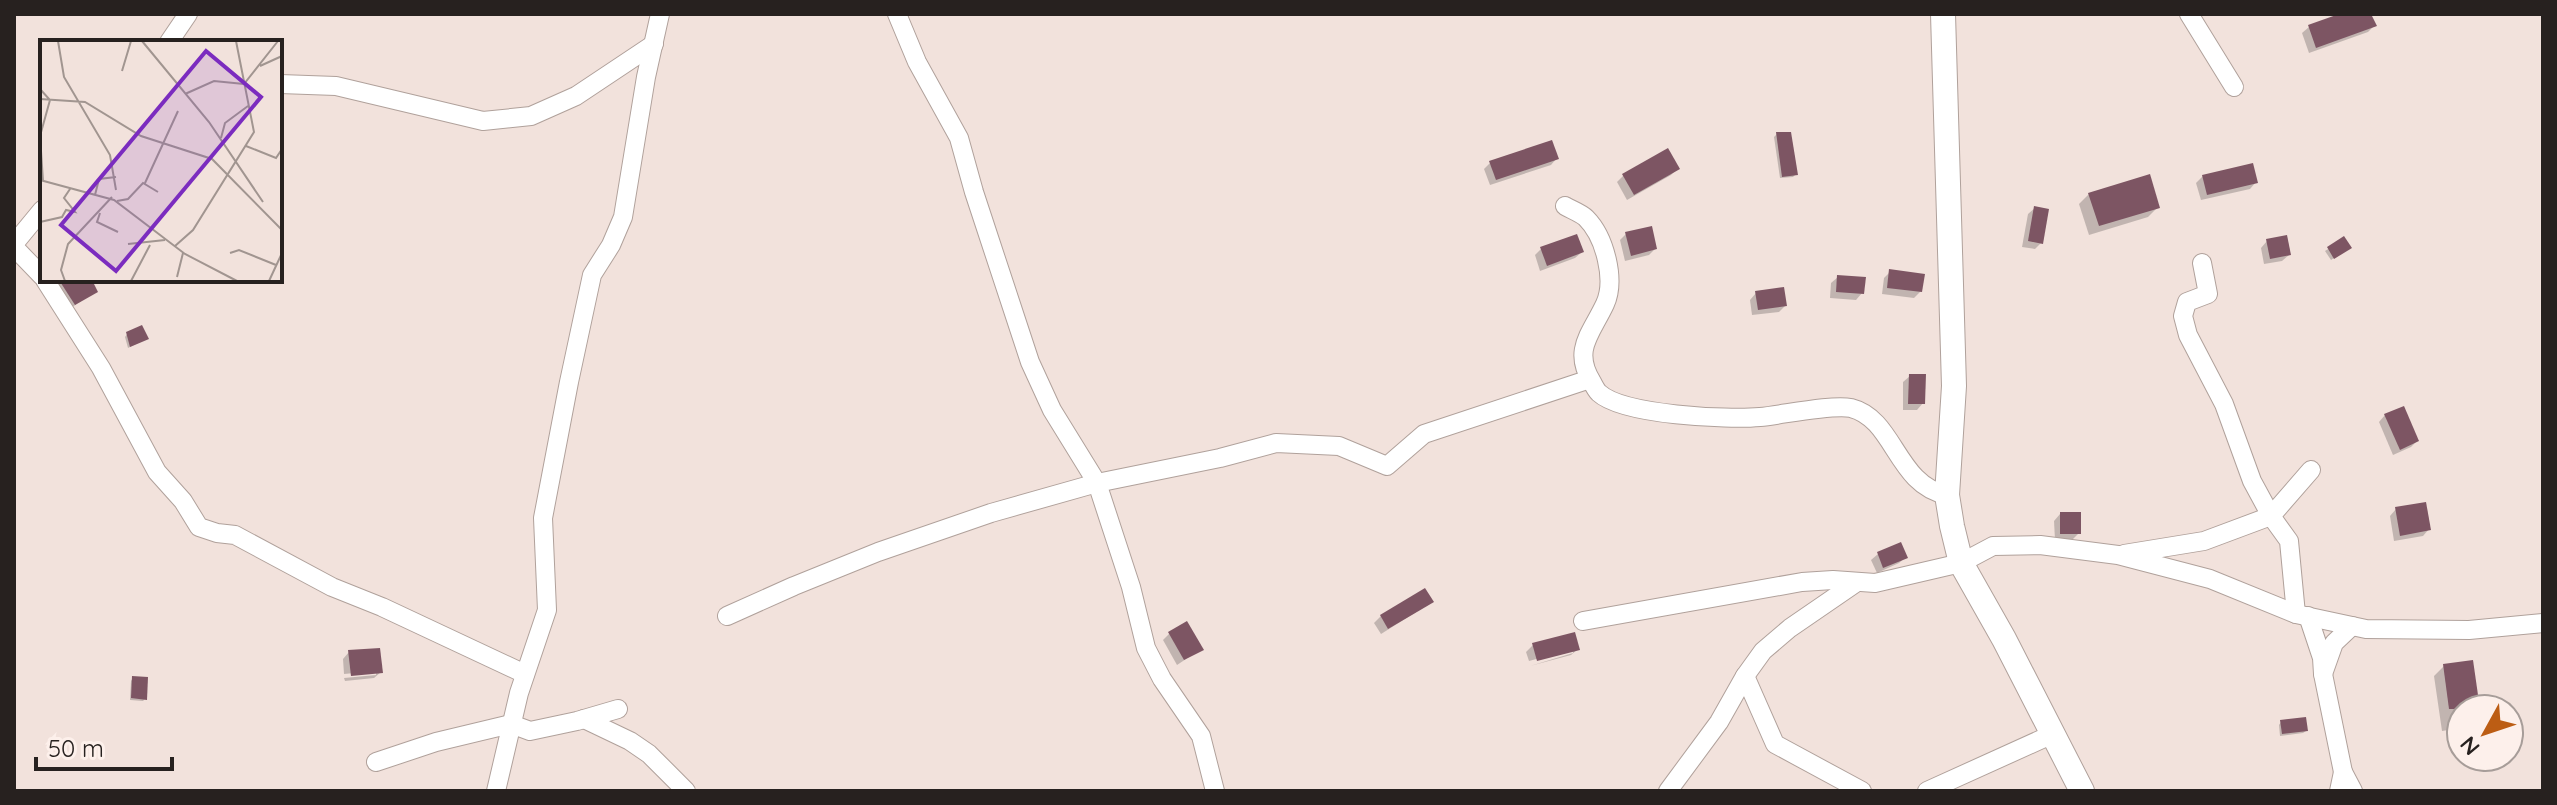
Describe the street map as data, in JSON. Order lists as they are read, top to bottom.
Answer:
{
  "scale_bar": "50 m",
  "north": "bottom left"
}
